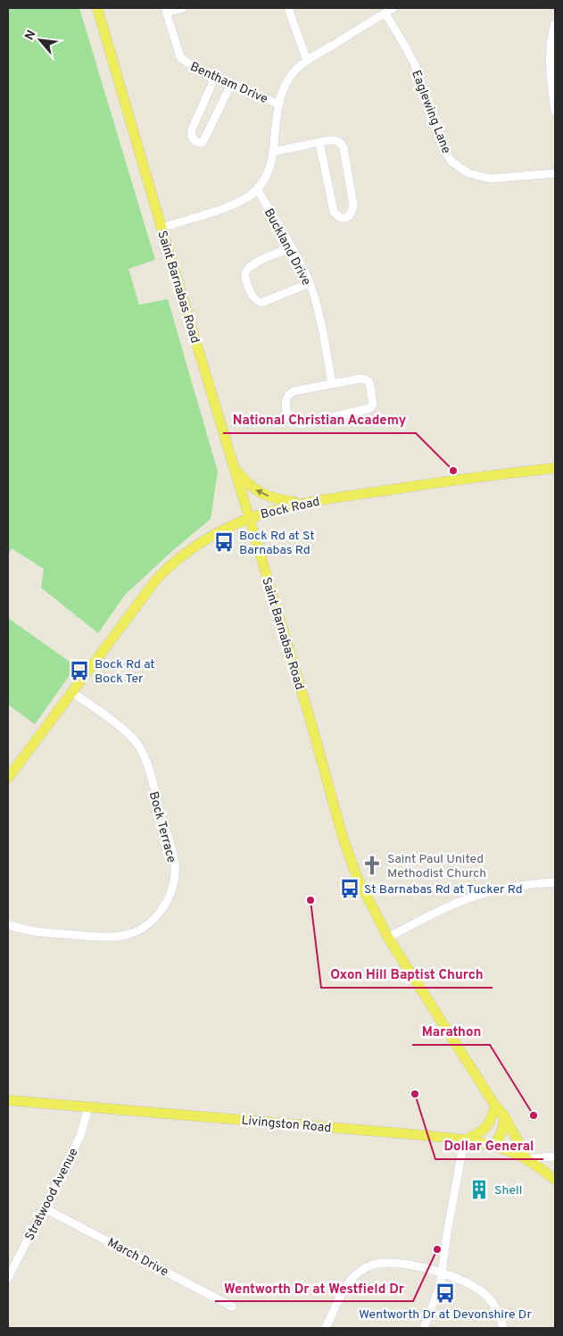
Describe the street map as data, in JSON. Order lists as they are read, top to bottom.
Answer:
{
  "streets": {
    "main road": ["Saint Barnabas Road", "Bock Road", "Livingston Road"],
    "street": [
      "Bentham Drive",
      "Eaglewing Lane",
      "Buckland Drive",
      "Bock Terrace",
      "Stratwood Avenue",
      "March Drive"
    ]
  },
  "crossings": [
    ["Saint Barnabas Road", "Bock Road"],
    ["Saint Barnabas Road", "Livingston Road"],
    ["Bock Road", "Bock Terrace"],
    ["Livingston Road", "Stratwood Avenue"],
    ["Stratwood Avenue", "March Drive"]
  ],
  "places": {
    "other": [
      "National Christian Academy",
      "Oxon Hill Baptist Church",
      "Dollar General",
      "Marathon",
      "Wentworth Dr at Westfield Dr"
    ],
    "bus stop": [
      "Bock Rd at St Barnabas Rd",
      "Bock Rd at Bock Ter",
      "St Barnabas Rd at Tucker Rd",
      "Wentworth Dr at Devonshire Dr"
    ],
    "church": ["Saint Paul United Methodist Church"],
    "building": ["Shell"]
  },
  "north": "top left"
}
